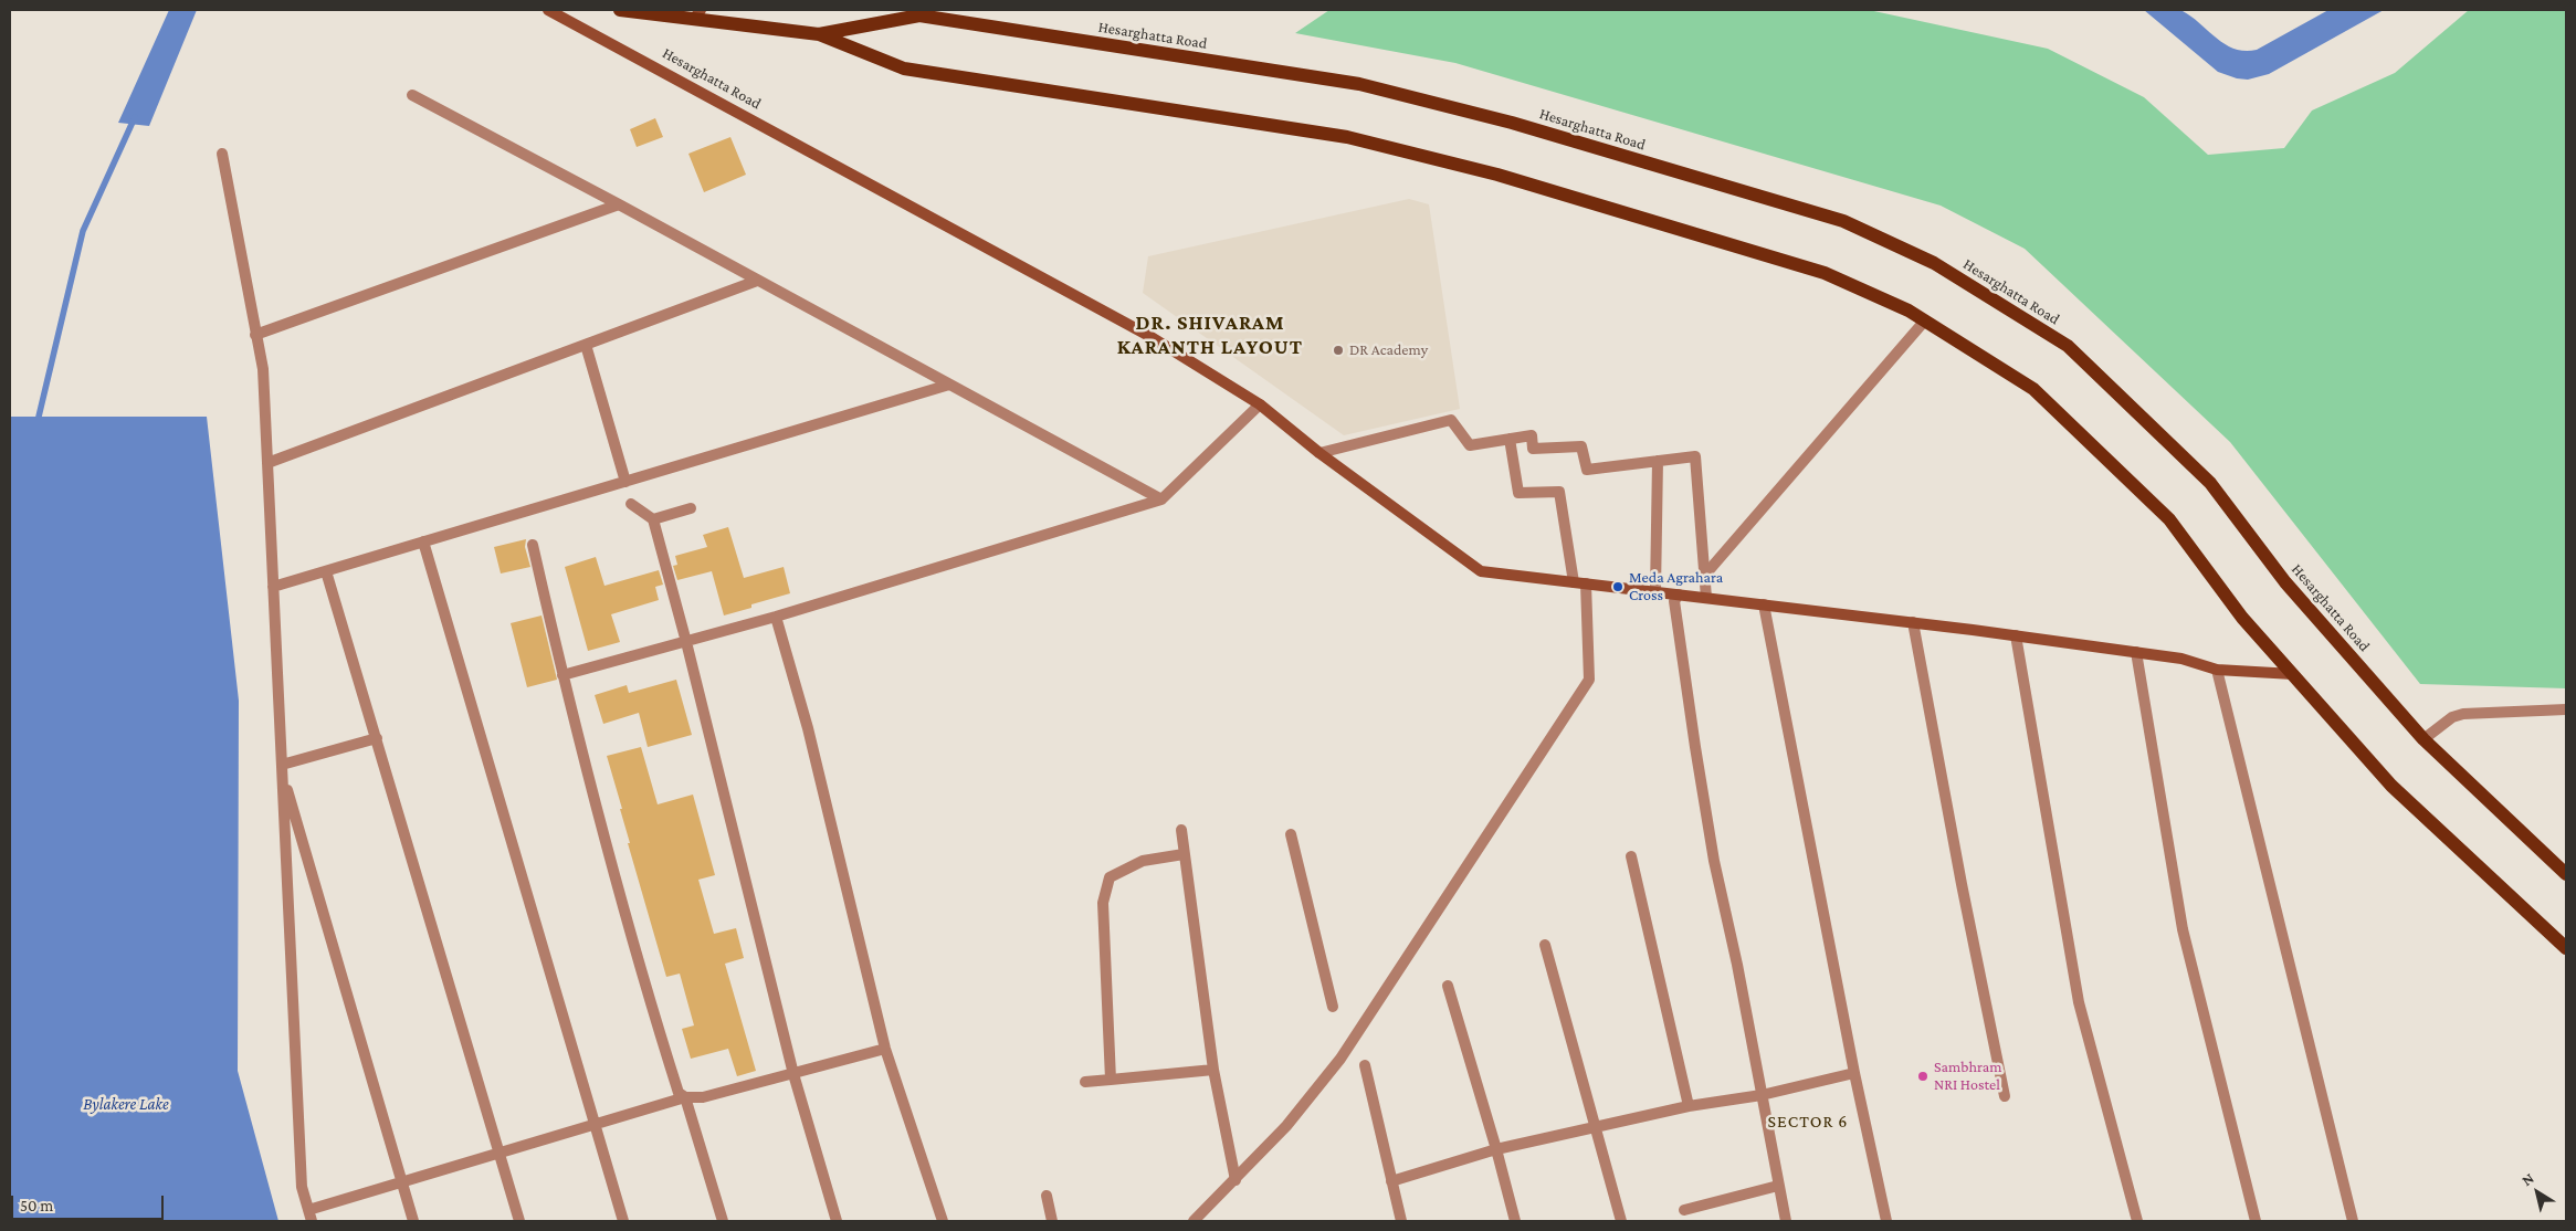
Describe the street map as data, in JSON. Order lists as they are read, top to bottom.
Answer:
{
  "streets": {
    "main road": ["Hesarghatta Road"]
  },
  "districts": ["DR. SHIVARAM KARANTH LAYOUT", "SECTOR 6"],
  "water": ["Bylakere Lake"],
  "places": ["DR Academy", "Meda Agrahara Cross", "Sambhram NRI Hostel"],
  "scale_bar": "50 m",
  "north": "top left"
}
